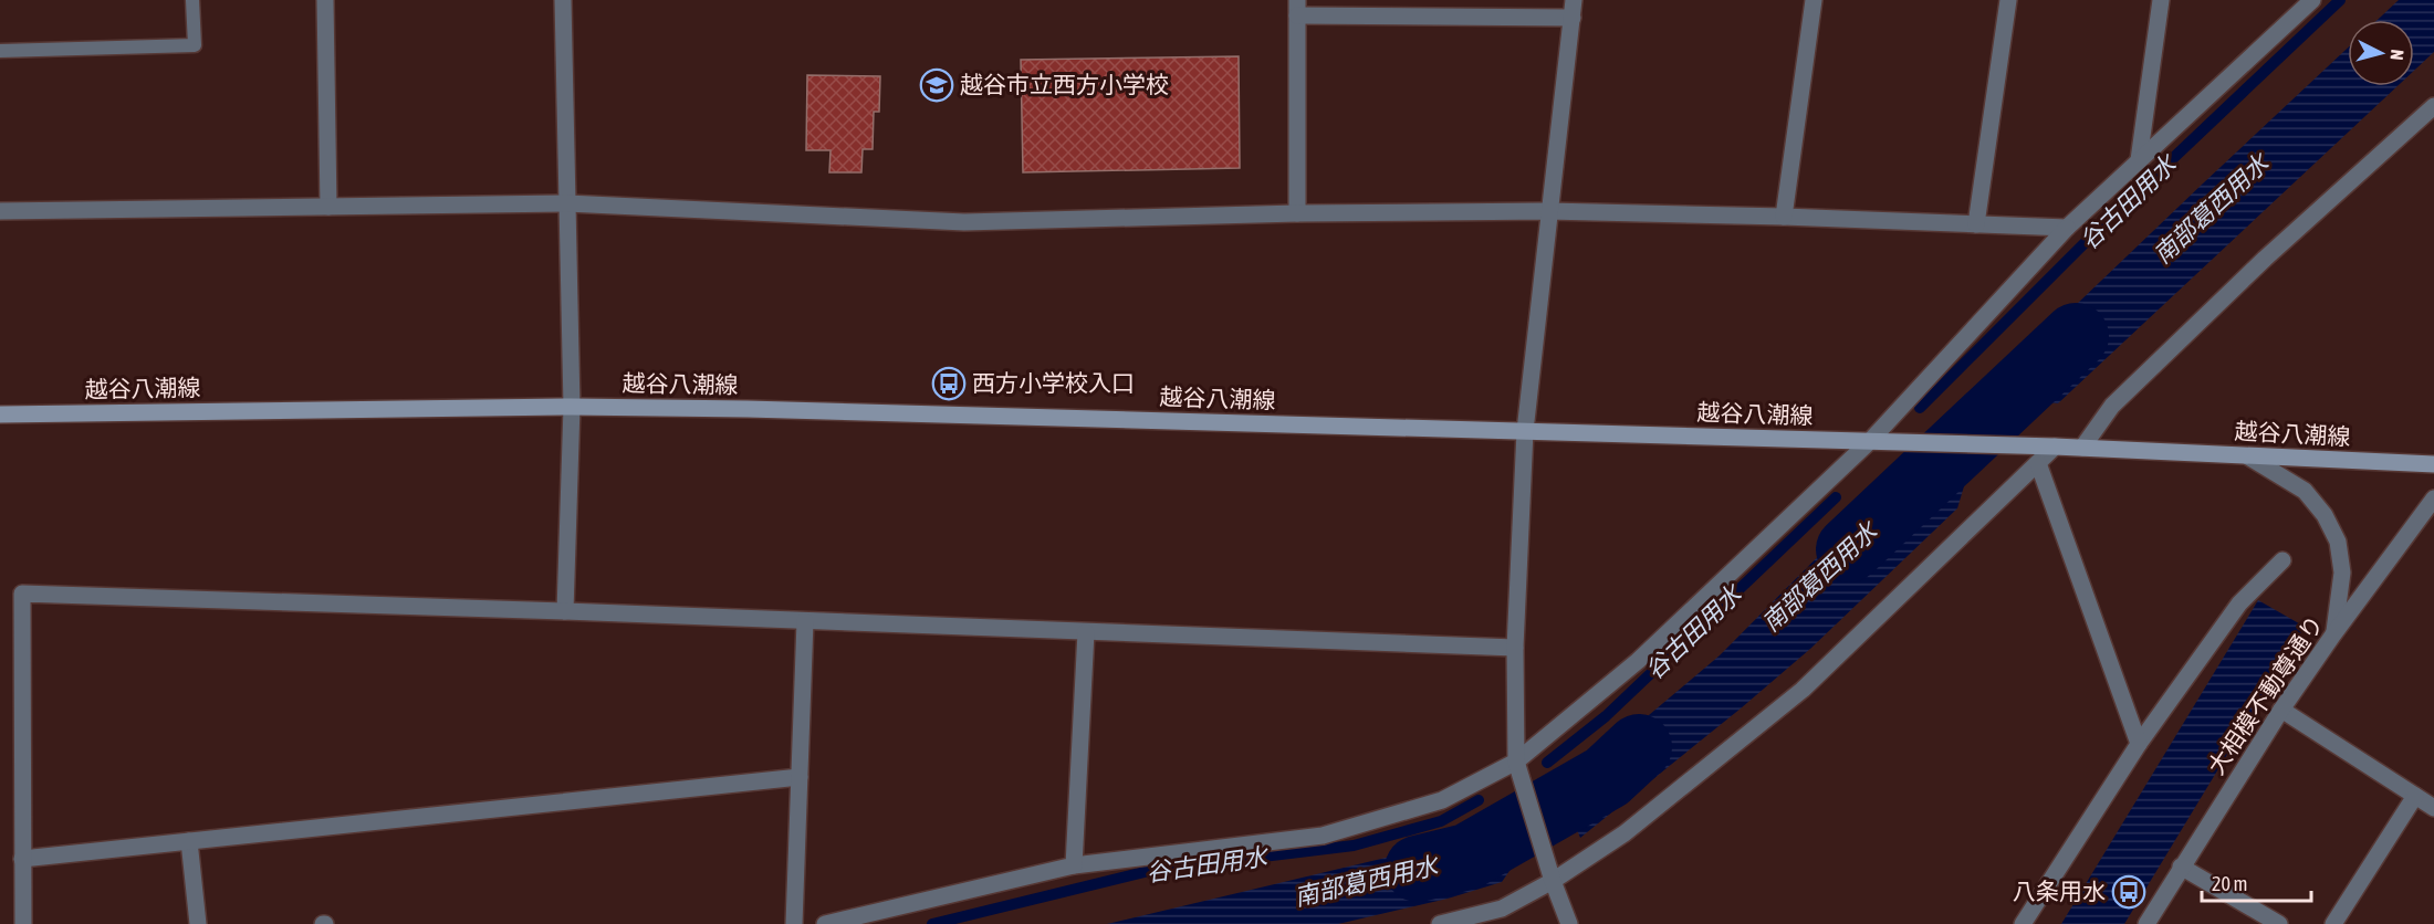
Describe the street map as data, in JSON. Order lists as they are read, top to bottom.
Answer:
{
  "streets": {
    "main road": ["越谷八潮線"],
    "street": ["大相模不動尊通り"]
  },
  "water": ["谷古田用水", "南部葛西用水"],
  "places": {
    "school or university": ["越谷市立西方小学校"],
    "bus stop": ["西方小学校入口", "八条用水"]
  },
  "scale_bar": "20 m",
  "north": "right"
}
